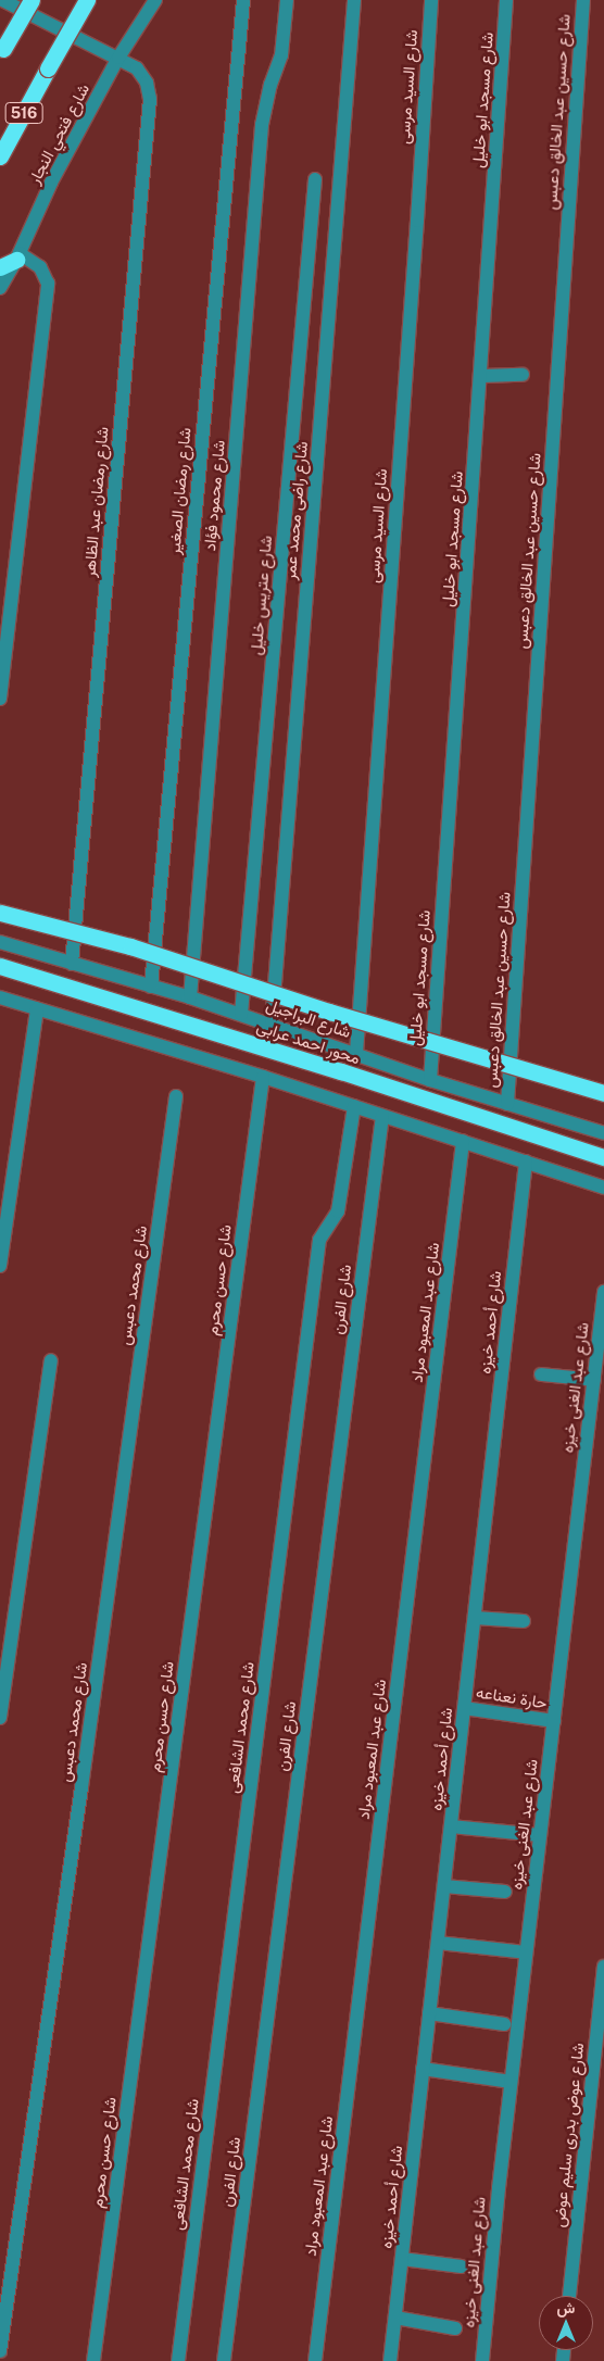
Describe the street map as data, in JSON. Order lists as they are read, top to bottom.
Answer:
{
  "streets": {
    "highway": ["516", "محور احمد عرابى"],
    "street": [
      "شارع السيد مرسى",
      "شارع مسجد ابو خليل",
      "شارع حسين عبد الخالق دعبس",
      "شارع فتحي النجار",
      "شارع رمضان الصغير",
      "شارع محمود فؤاد",
      "شارع رمضان عبد الظاهر",
      "شارع راضى محمد عمر",
      "شارع عتريس خليل",
      "شارع البراجيل",
      "شارع حسن محرم",
      "شارع محمد دعبس",
      "شارع الفرن",
      "شارع عبد المعبود مراد",
      "شارع أحمد خيزه",
      "شارع عبد الغنى خيزه",
      "حارة نعناعه",
      "شارع محمد الشافعى",
      "شارع عوض بدرى سليم عوض"
    ]
  },
  "crossings": [
    ["شارع السيد مرسى", "شارع البراجيل"],
    ["شارع مسجد ابو خليل", "شارع البراجيل"],
    ["شارع حسين عبد الخالق دعبس", "شارع البراجيل"],
    ["شارع فتحي النجار", "شارع رمضان عبد الظاهر"],
    ["شارع رمضان الصغير", "شارع البراجيل"],
    ["شارع محمود فؤاد", "شارع البراجيل"],
    ["شارع رمضان عبد الظاهر", "شارع البراجيل"],
    ["شارع راضى محمد عمر", "شارع البراجيل"],
    ["شارع عتريس خليل", "شارع البراجيل"],
    ["شارع أحمد خيزه", "حارة نعناعه"],
    ["شارع عبد الغنى خيزه", "حارة نعناعه"]
  ],
  "north": "top"
}
